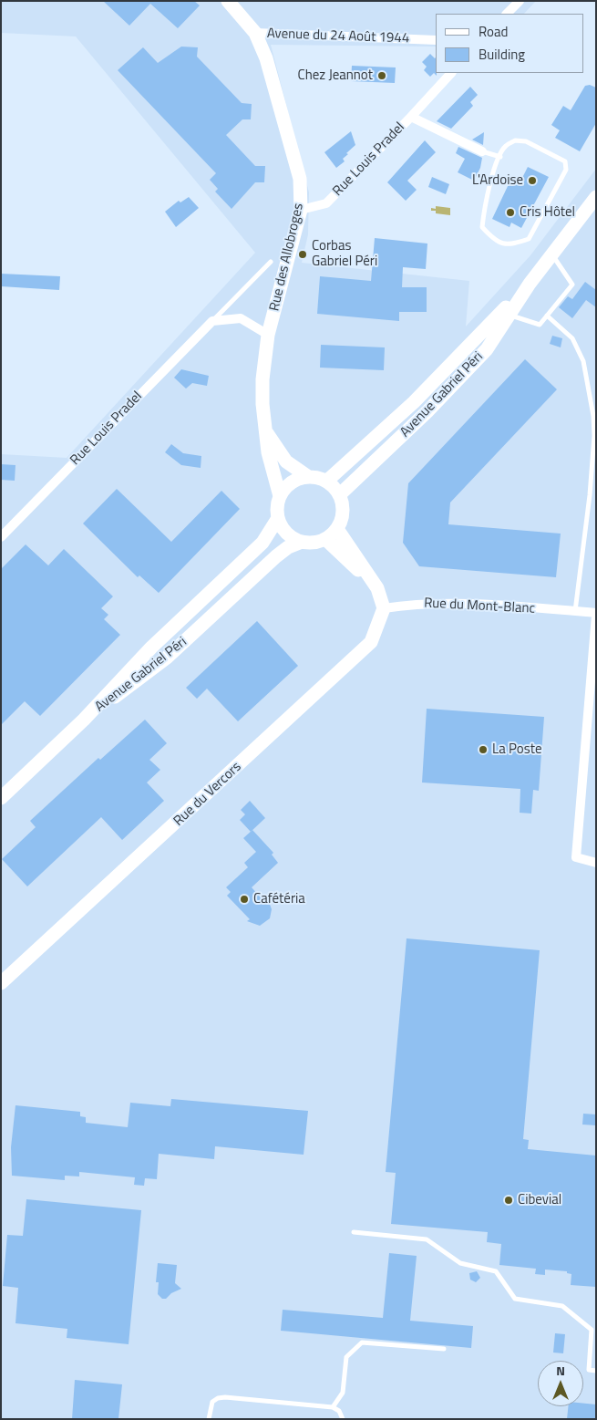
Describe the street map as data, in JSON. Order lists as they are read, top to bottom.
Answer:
{
  "streets": {
    "main road": [
      "Avenue du 24 Août 1944",
      "Rue des Allobroges",
      "Avenue Gabriel Péri",
      "Rue du Vercors"
    ],
    "street": ["Rue Louis Pradel", "Rue du Mont-Blanc"]
  },
  "crossings": [
    ["Avenue du 24 Août 1944", "Rue des Allobroges"],
    ["Rue Louis Pradel", "Rue des Allobroges"],
    ["Rue des Allobroges", "Avenue Gabriel Péri"],
    ["Rue du Mont-Blanc", "Rue du Vercors"]
  ],
  "places": [
    "Chez Jeannot",
    "L'Ardoise",
    "Cris Hôtel",
    "Corbas Gabriel Péri",
    "La Poste",
    "Cafétéria",
    "Cibevial"
  ],
  "legend": ["Road", "Building"],
  "north": "top"
}
